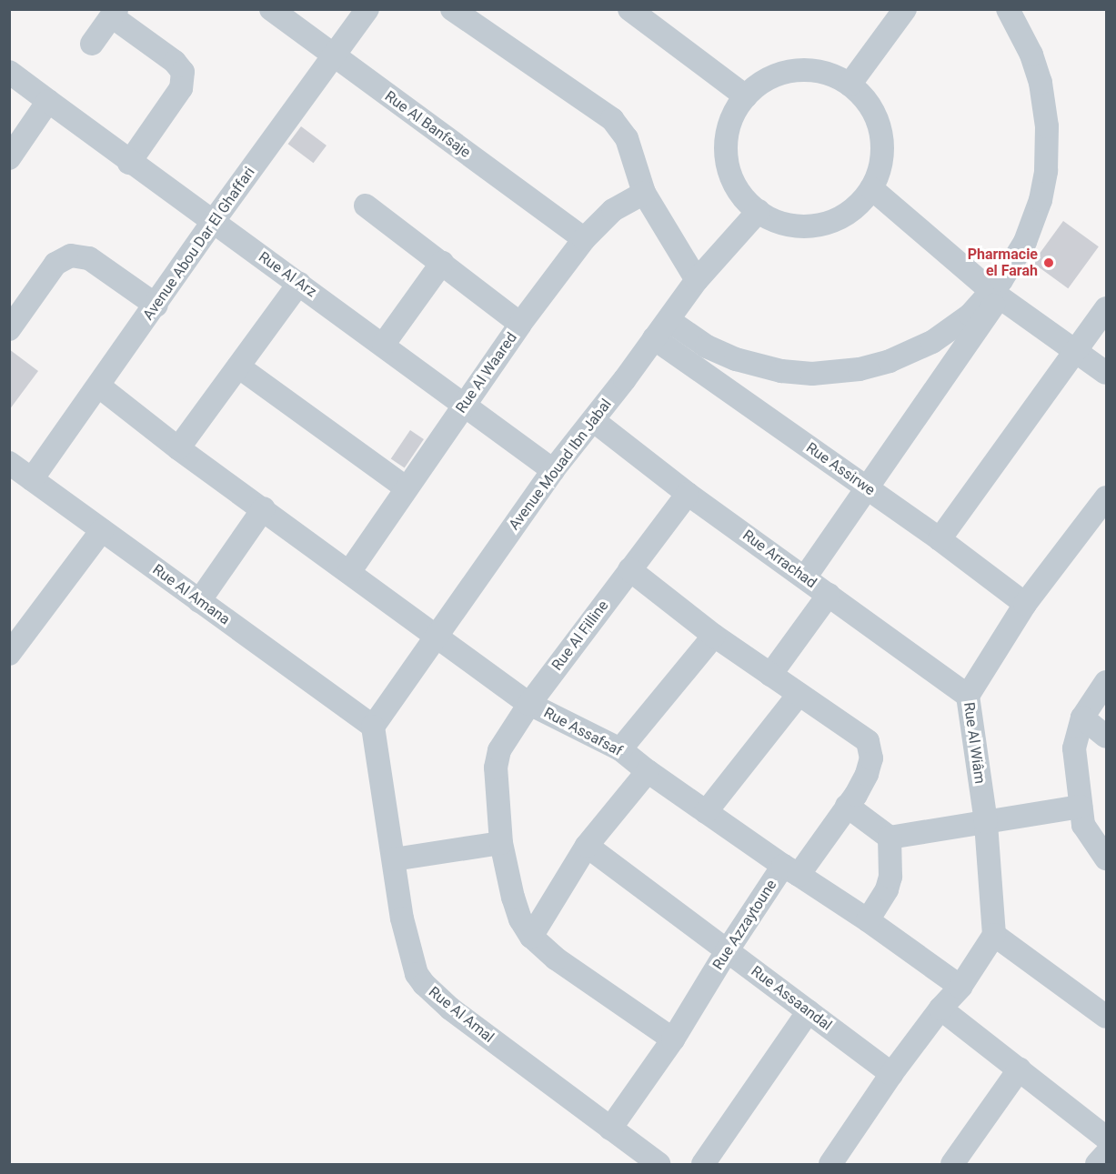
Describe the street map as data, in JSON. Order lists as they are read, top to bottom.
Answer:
{
  "streets": {
    "street": [
      "Rue Al Banfsaje",
      "Avenue Abou Dar El Ghaffari",
      "Rue Al Arz",
      "Rue Al Waared",
      "Avenue Mouad Ibn Jabal",
      "Rue Assirwe",
      "Rue Arrachad",
      "Rue Al Amana",
      "Rue Al Filline",
      "Rue Assafsaf",
      "Rue Al Wiâm",
      "Rue Azzaytoune",
      "Rue Assaandal",
      "Rue Al Amal"
    ]
  },
  "crossings": [
    ["Rue Al Banfsaje", "Avenue Abou Dar El Ghaffari"],
    ["Rue Al Banfsaje", "Rue Al Waared"],
    ["Avenue Abou Dar El Ghaffari", "Rue Al Arz"],
    ["Avenue Abou Dar El Ghaffari", "Rue Al Amana"],
    ["Rue Al Arz", "Rue Al Waared"],
    ["Rue Al Arz", "Avenue Mouad Ibn Jabal"],
    ["Avenue Mouad Ibn Jabal", "Rue Assirwe"],
    ["Avenue Mouad Ibn Jabal", "Rue Arrachad"],
    ["Avenue Mouad Ibn Jabal", "Rue Al Amana"],
    ["Avenue Mouad Ibn Jabal", "Rue Assafsaf"],
    ["Avenue Mouad Ibn Jabal", "Rue Al Amal"],
    ["Rue Assirwe", "Rue Al Wiâm"],
    ["Rue Arrachad", "Rue Al Filline"],
    ["Rue Arrachad", "Rue Al Wiâm"],
    ["Rue Al Amana", "Rue Al Amal"],
    ["Rue Al Filline", "Rue Assafsaf"],
    ["Rue Al Filline", "Rue Azzaytoune"],
    ["Rue Assafsaf", "Rue Azzaytoune"],
    ["Rue Azzaytoune", "Rue Assaandal"],
    ["Rue Azzaytoune", "Rue Al Amal"]
  ],
  "places": ["Pharmacie el Farah"]
}
